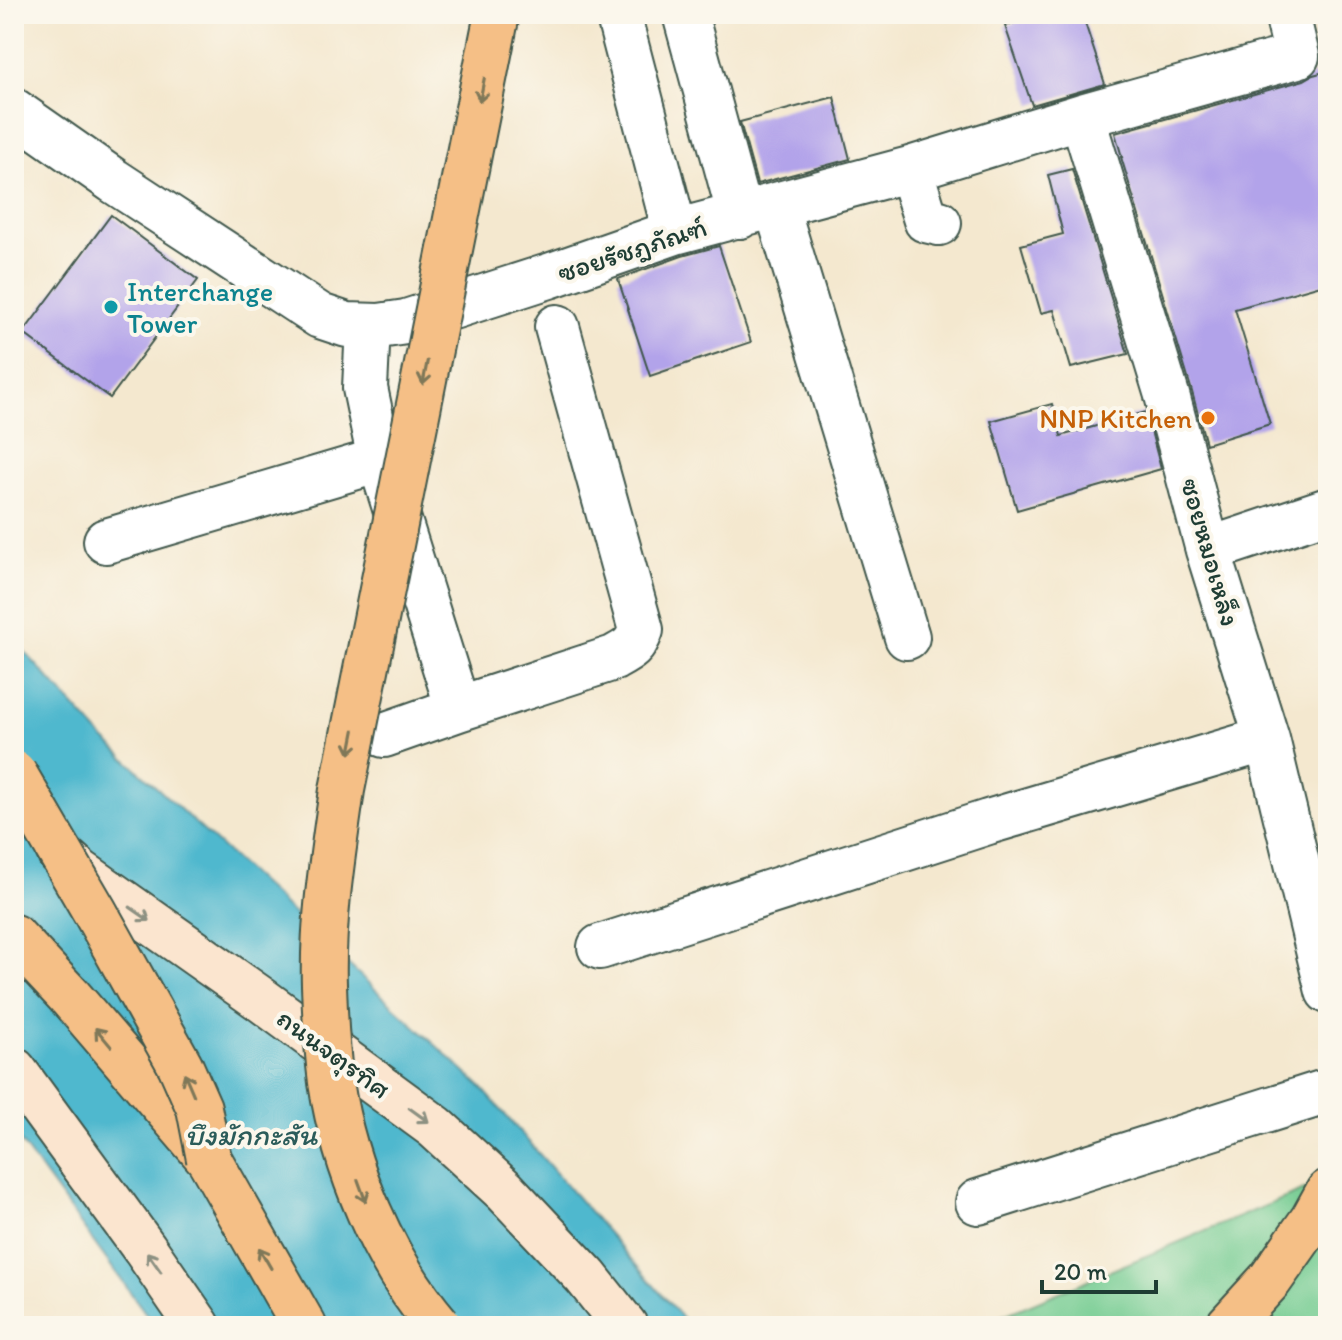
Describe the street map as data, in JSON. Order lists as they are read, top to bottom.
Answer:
{
  "streets": {
    "main road": ["ถนนจตุรทิศ"],
    "street": ["ซอยรัชฎภัณฑ์", "ซอยหมอเหล็ง"]
  },
  "crossings": [
    ["ซอยรัชฎภัณฑ์", "ซอยหมอเหล็ง"]
  ],
  "water": ["บึงมักกะสัน"],
  "places": ["Interchange Tower", "NNP Kitchen"],
  "scale_bar": "20 m"
}
